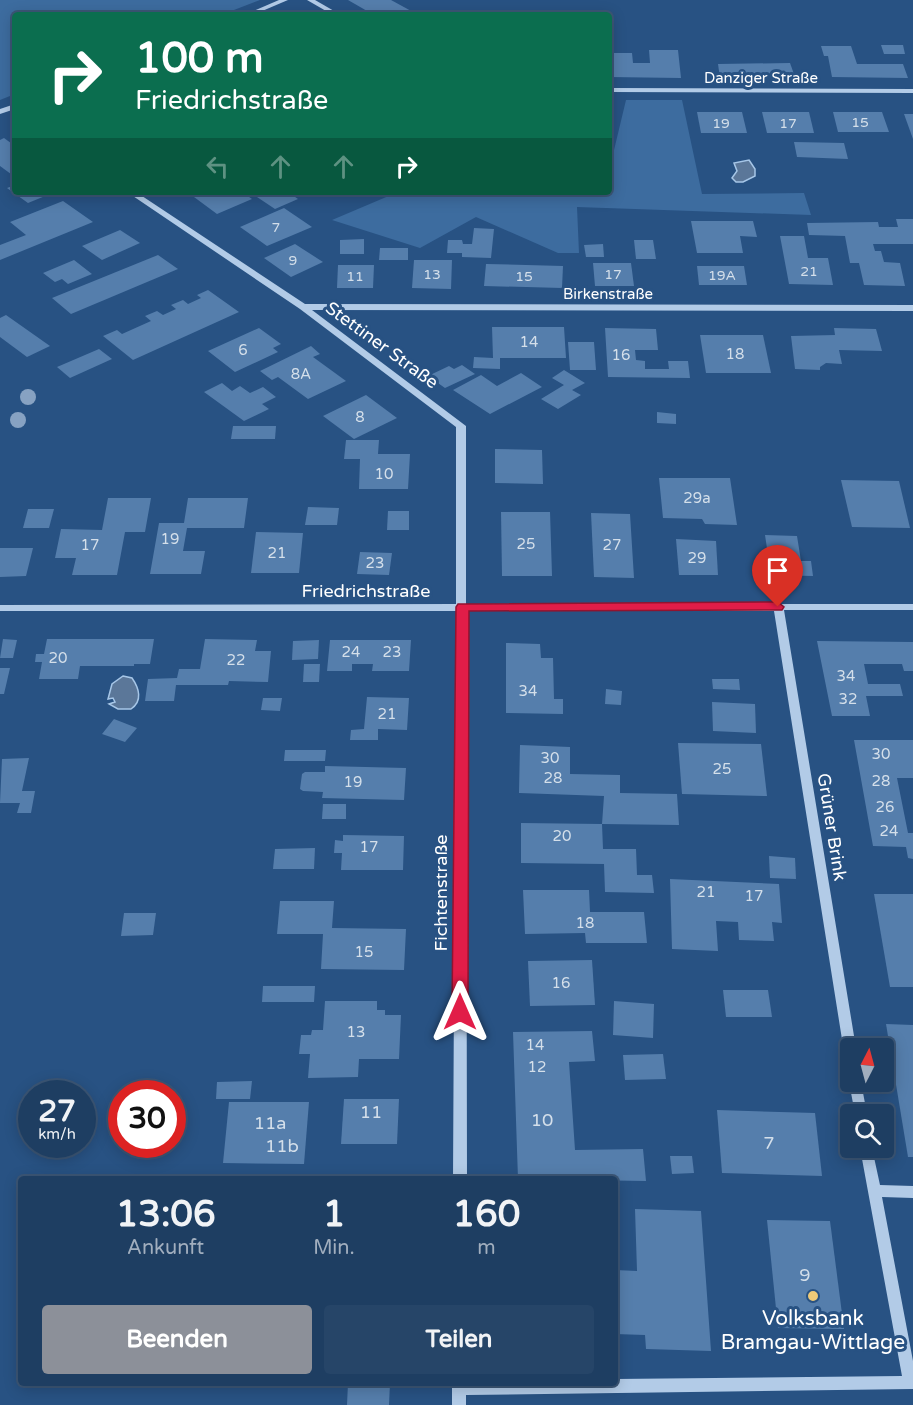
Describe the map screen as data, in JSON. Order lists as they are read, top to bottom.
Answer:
{
  "streets": {
    "street": [
      "Danziger Straße",
      "Birkenstraße",
      "Stettiner Straße",
      "Friedrichstraße",
      "Grüner Brink",
      "Fichtenstraße"
    ]
  },
  "crossings": [
    ["Birkenstraße", "Stettiner Straße"],
    ["Stettiner Straße", "Friedrichstraße"],
    ["Stettiner Straße", "Fichtenstraße"],
    ["Friedrichstraße", "Grüner Brink"],
    ["Friedrichstraße", "Fichtenstraße"]
  ],
  "places": ["Volksbank Bramgau-Wittlage"],
  "house_numbers": [
    "15",
    "19",
    "17",
    "7",
    "9",
    "21",
    "13",
    "17",
    "19A",
    "11",
    "15",
    "14",
    "6",
    "18",
    "16",
    "8A",
    "8",
    "10",
    "29a",
    "19",
    "25",
    "17",
    "27",
    "21",
    "29",
    "23",
    "24",
    "23",
    "20",
    "22",
    "34",
    "34",
    "32",
    "21",
    "30",
    "30",
    "25",
    "28",
    "28",
    "19",
    "26",
    "24",
    "20",
    "17",
    "21",
    "17",
    "18",
    "15",
    "16",
    "13",
    "14",
    "12",
    "11",
    "10",
    "11a",
    "7",
    "11b",
    "9"
  ],
  "north": "top",
  "page": {
    "turn": ["100 m", "Friedrichstraße"],
    "speed": "27 km/h",
    "limit": "30",
    "eta": [
      "13:06",
      "Ankunft",
      "1",
      "Min.",
      "160",
      "m"
    ],
    "buttons": ["Beenden", "Teilen"]
  }
}
